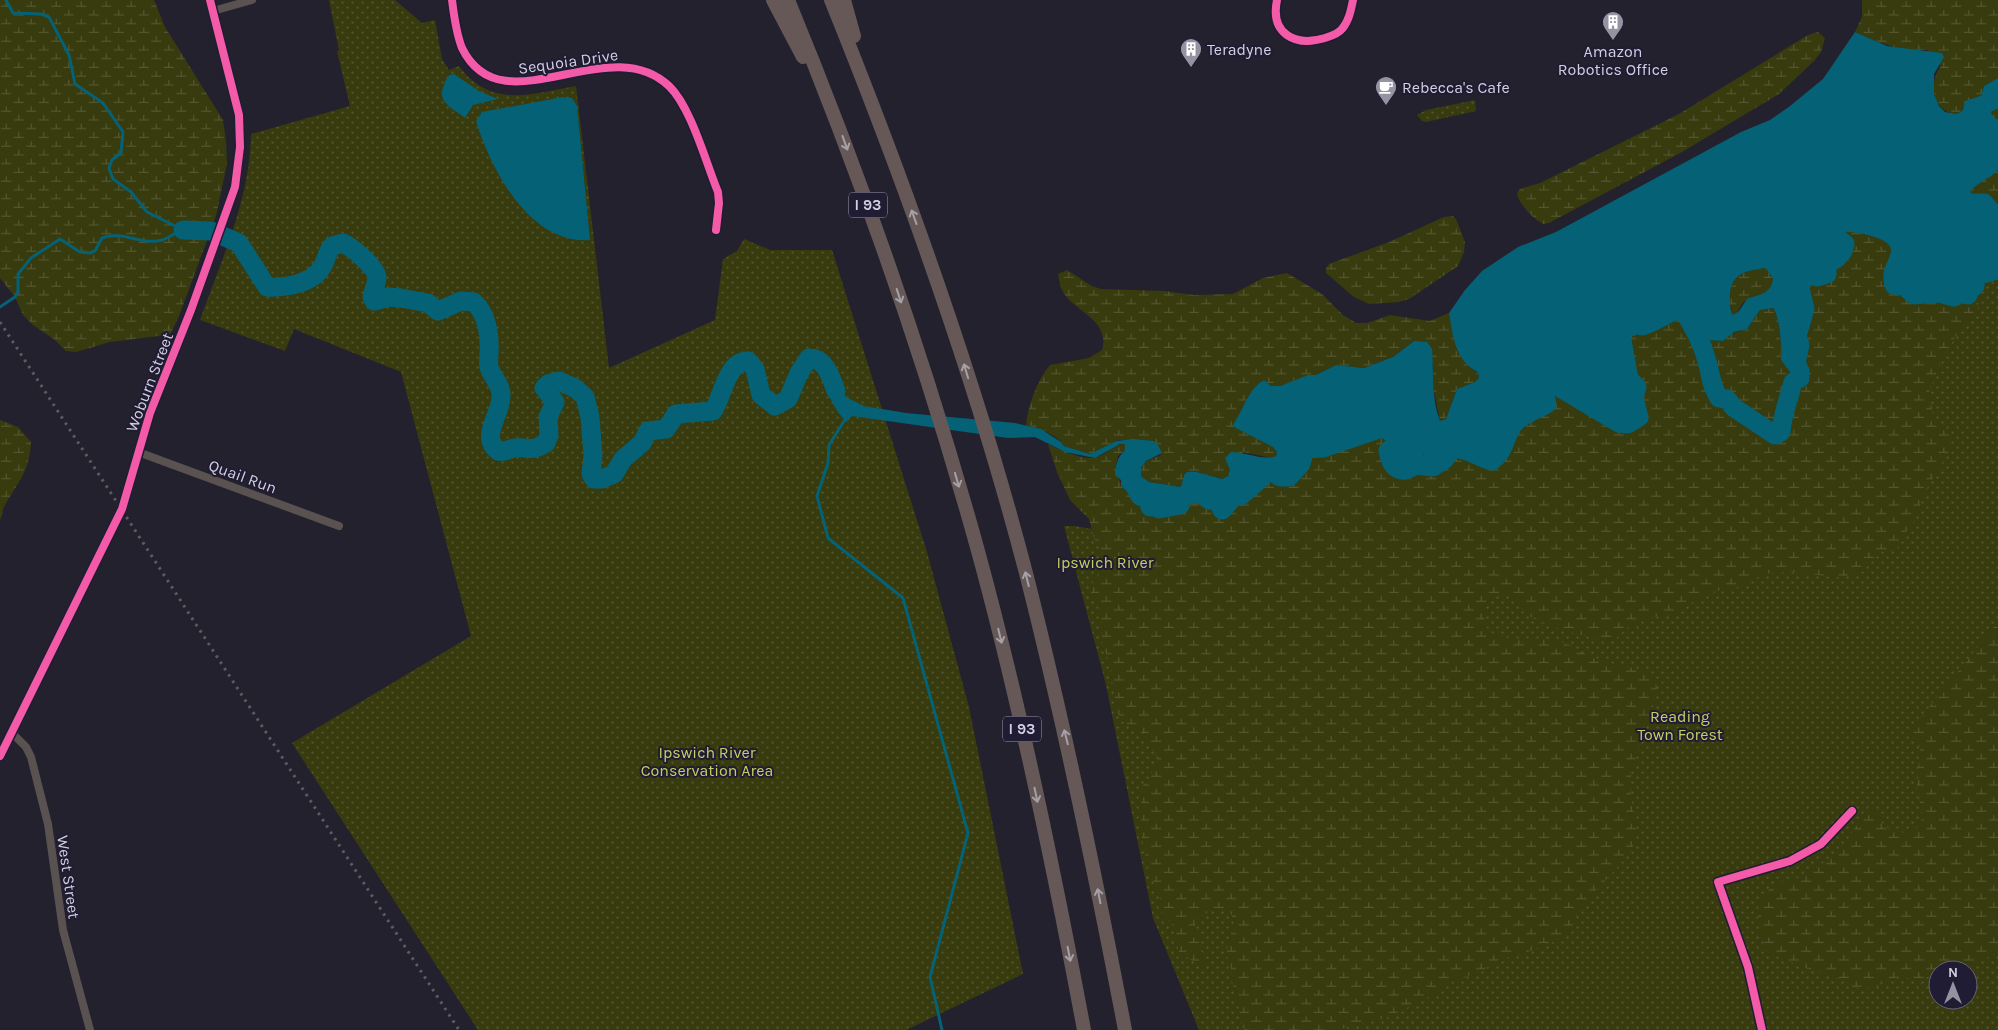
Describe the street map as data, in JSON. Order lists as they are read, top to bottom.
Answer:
{
  "streets": {
    "highway": ["I 93"],
    "street": [
      "Sequoia Drive",
      "Woburn Street",
      "Quail Run",
      "West Street"
    ]
  },
  "crossings": [
    ["Woburn Street", "Quail Run"],
    ["Woburn Street", "West Street"]
  ],
  "parks": ["Ipswich River", "Reading Town Forest", "Ipswich River Conservation Area"],
  "places": {
    "building": ["Amazon Robotics Office", "Teradyne"],
    "cafe": ["Rebecca's Cafe"]
  },
  "north": "top"
}
